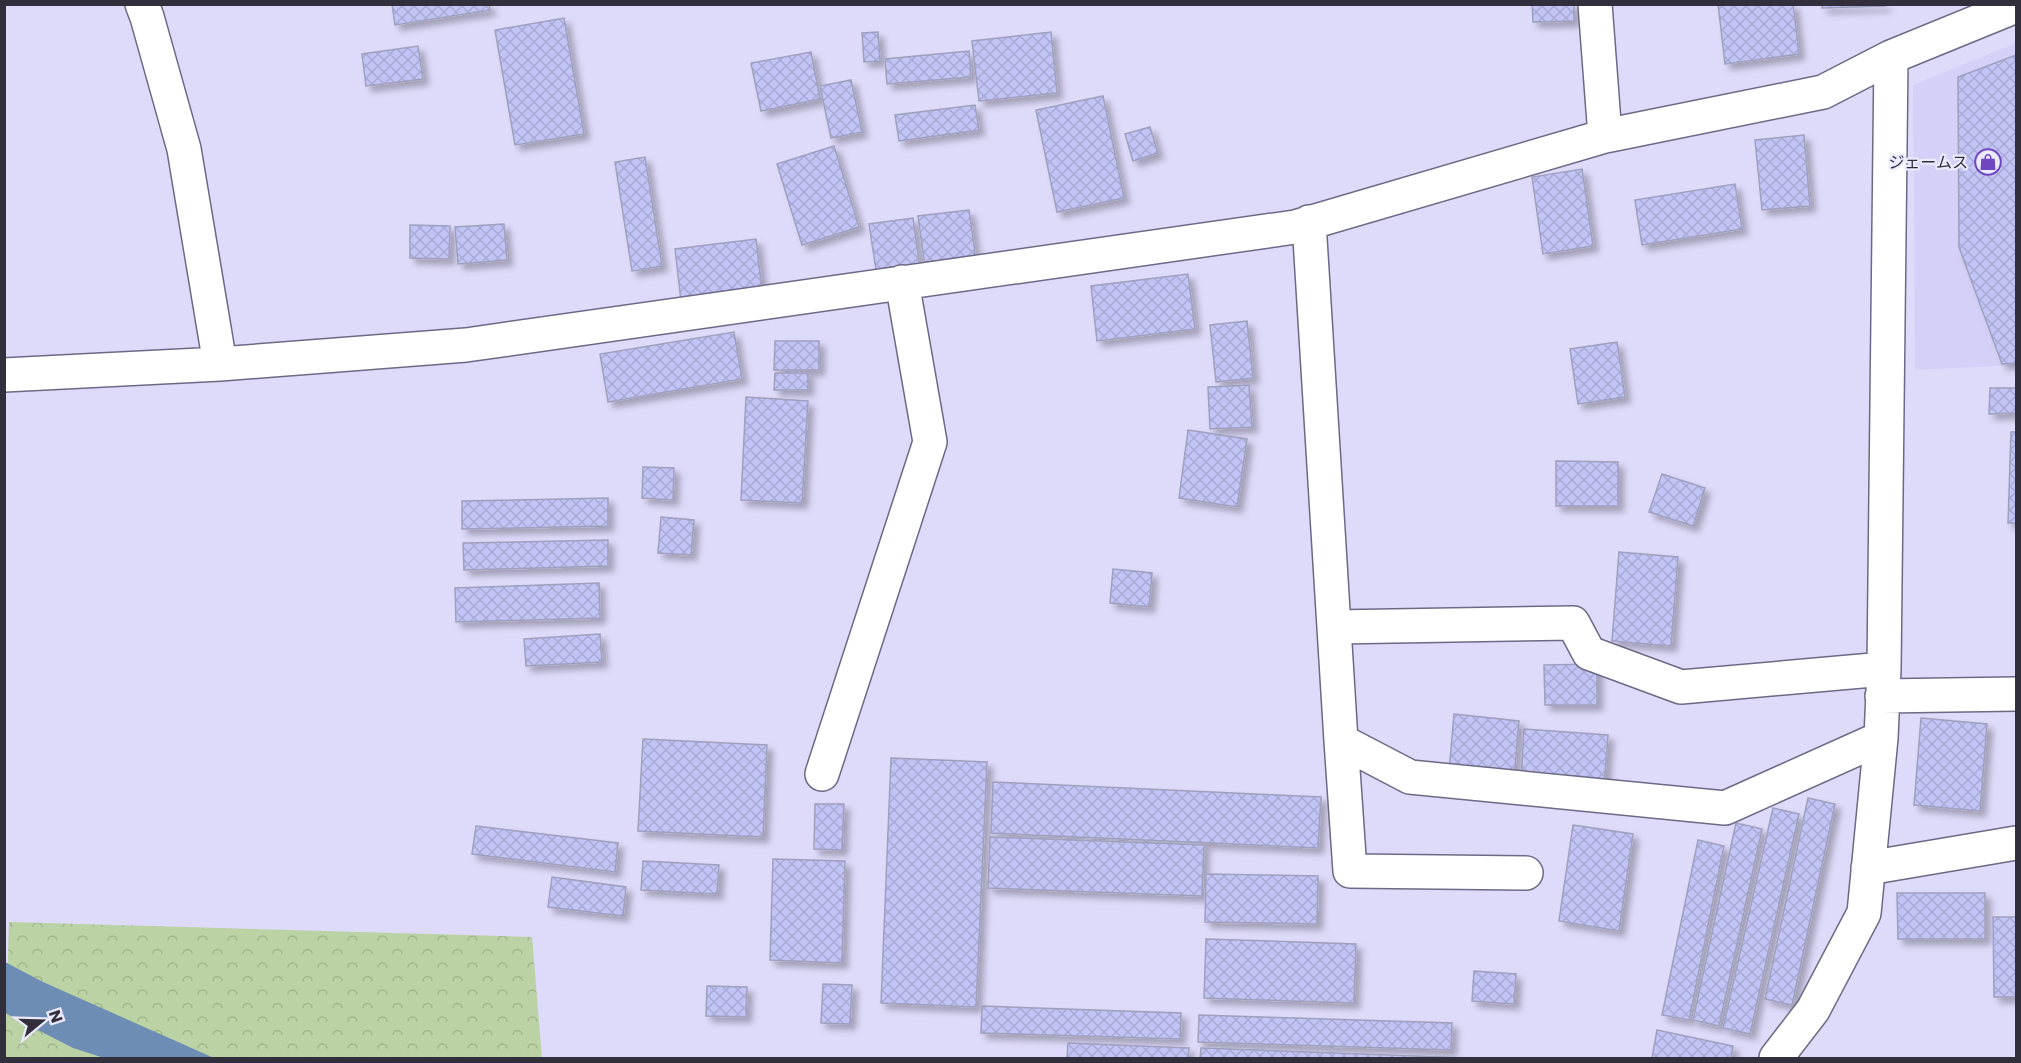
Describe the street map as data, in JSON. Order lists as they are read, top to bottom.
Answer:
{
  "places": {
    "shop": ["ジェームス"]
  },
  "north": "right"
}
